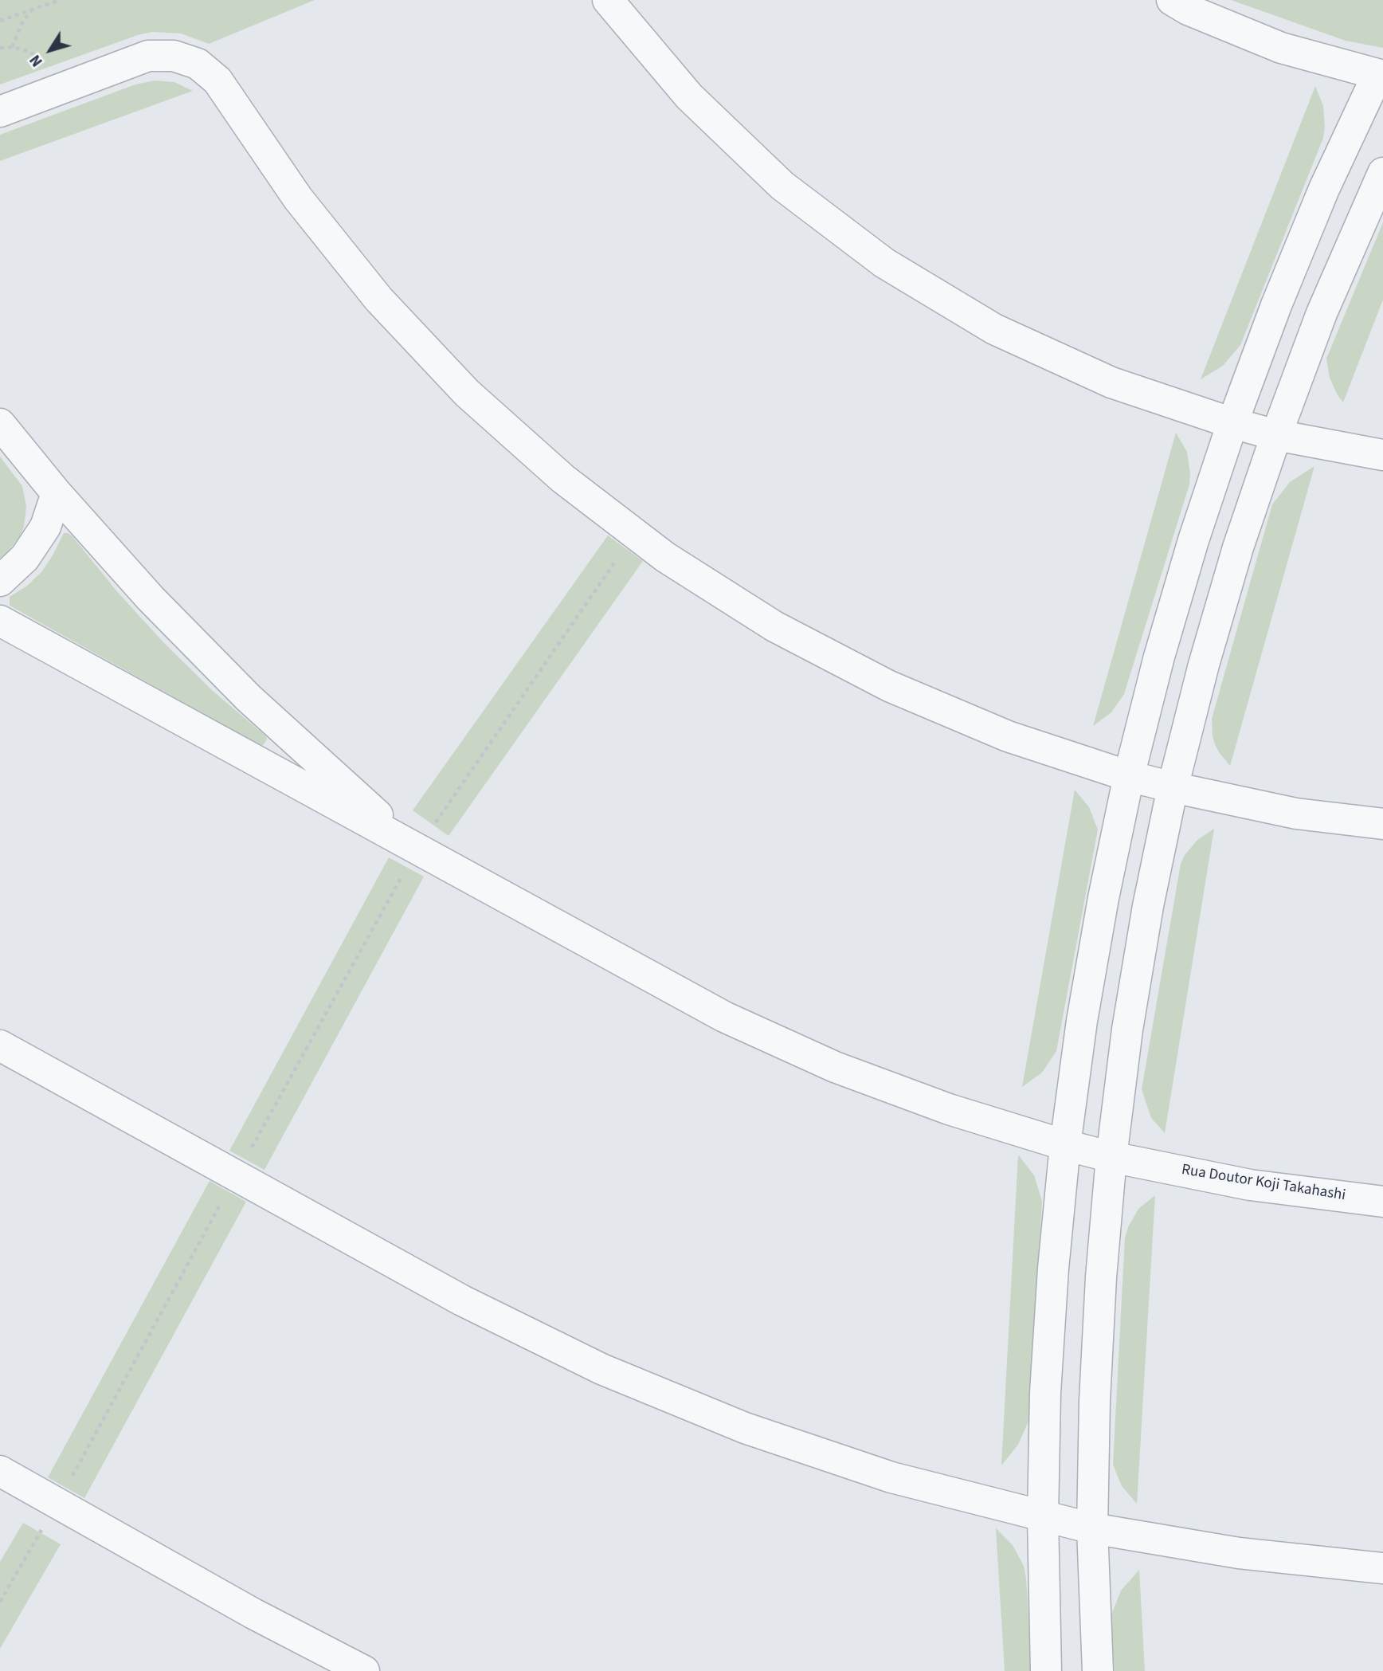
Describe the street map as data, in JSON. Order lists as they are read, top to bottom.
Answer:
{
  "streets": {
    "street": ["Rua Doutor Koji Takahashi"]
  },
  "north": "bottom left"
}
